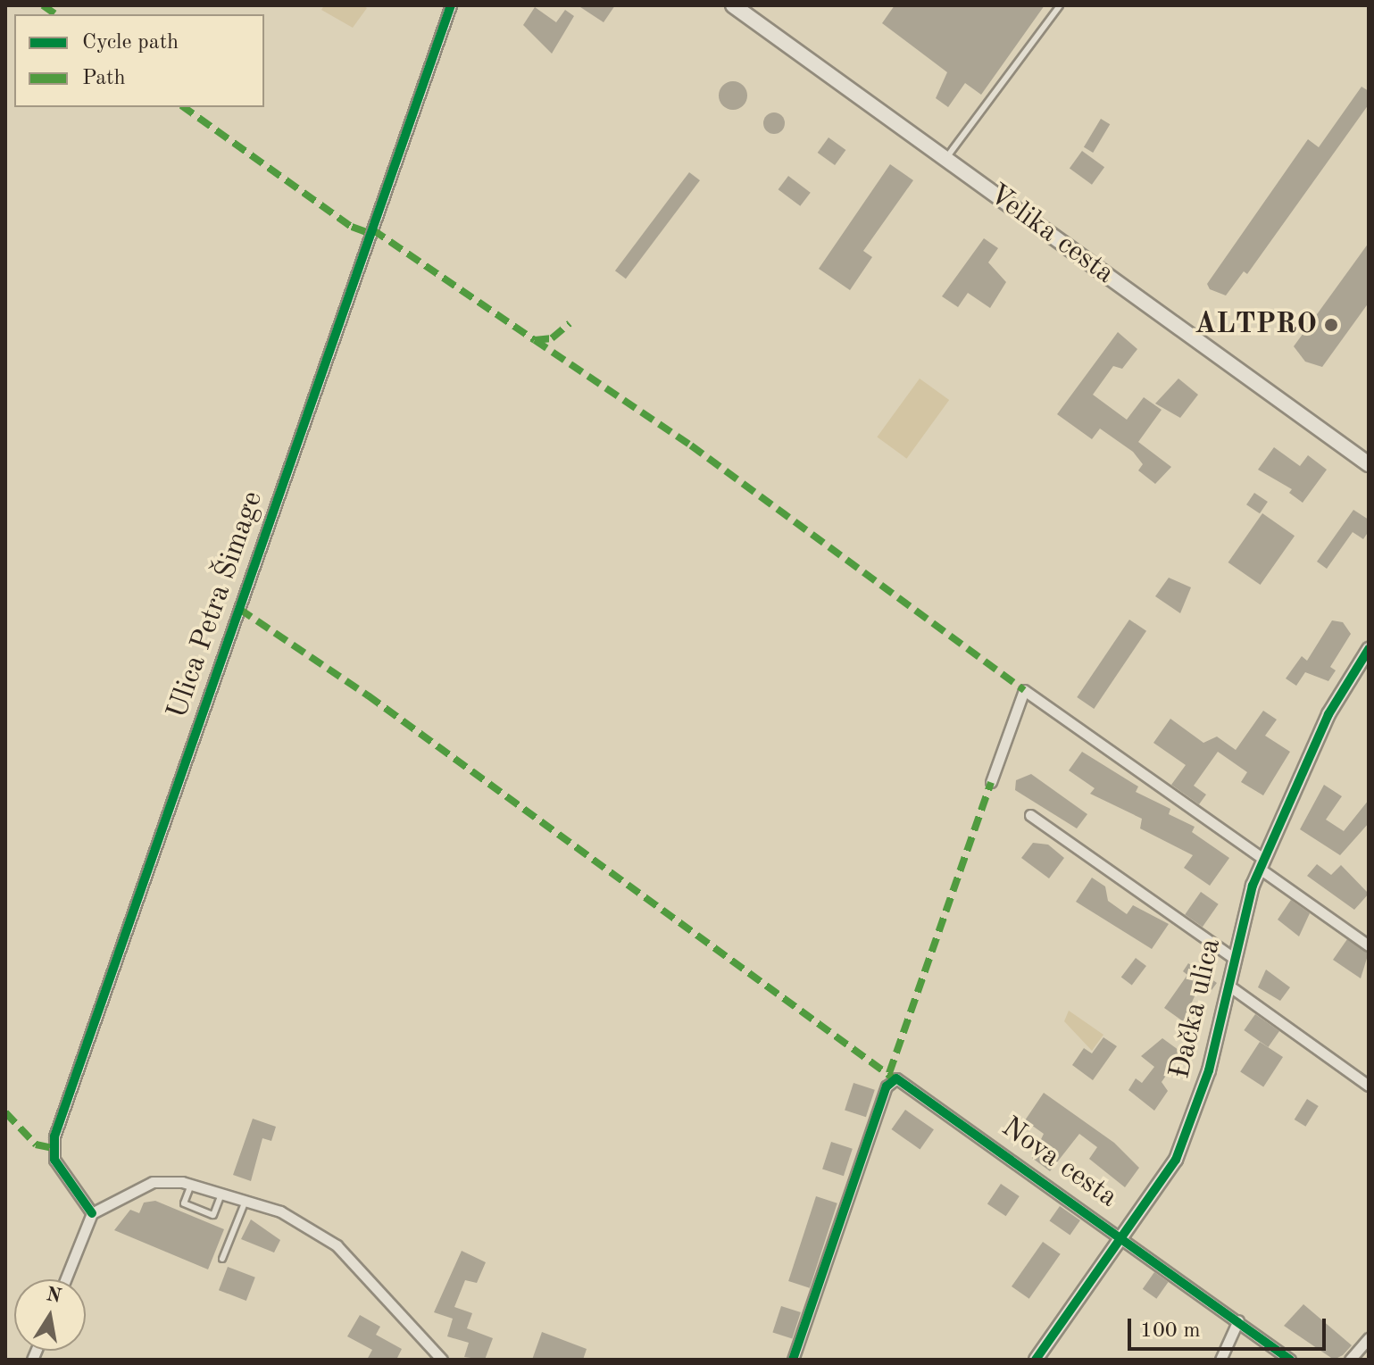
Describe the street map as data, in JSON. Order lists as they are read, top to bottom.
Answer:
{
  "streets": {
    "main road": ["Velika cesta"],
    "street": ["Ulica Petra Šimage", "Đačka ulica", "Nova cesta"]
  },
  "crossings": [
    ["Đačka ulica", "Nova cesta"]
  ],
  "places": ["ALTPRO"],
  "legend": ["Cycle path", "Path"],
  "scale_bar": "100 m",
  "north": "top"
}
